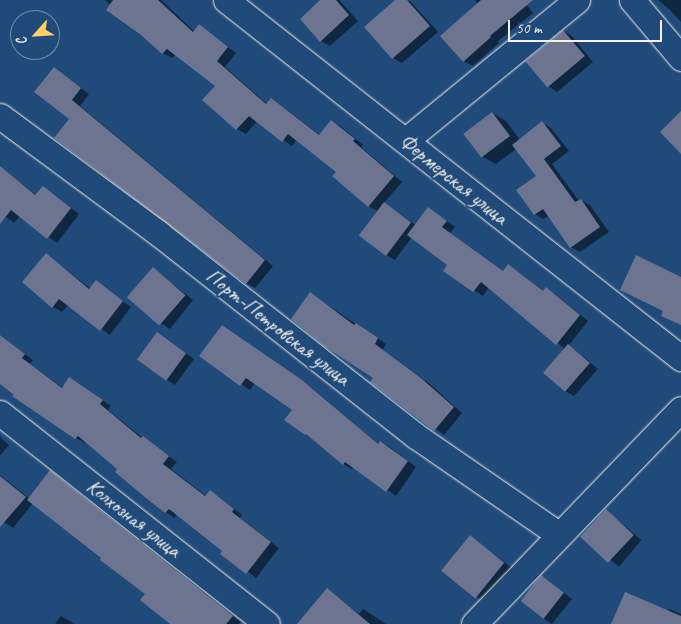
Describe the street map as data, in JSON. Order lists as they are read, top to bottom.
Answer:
{
  "streets": {
    "street": ["Фермерская улица", "Порт-Петровская улица", "Колхозная улица"]
  },
  "scale_bar": "50 m",
  "north": "bottom left"
}
